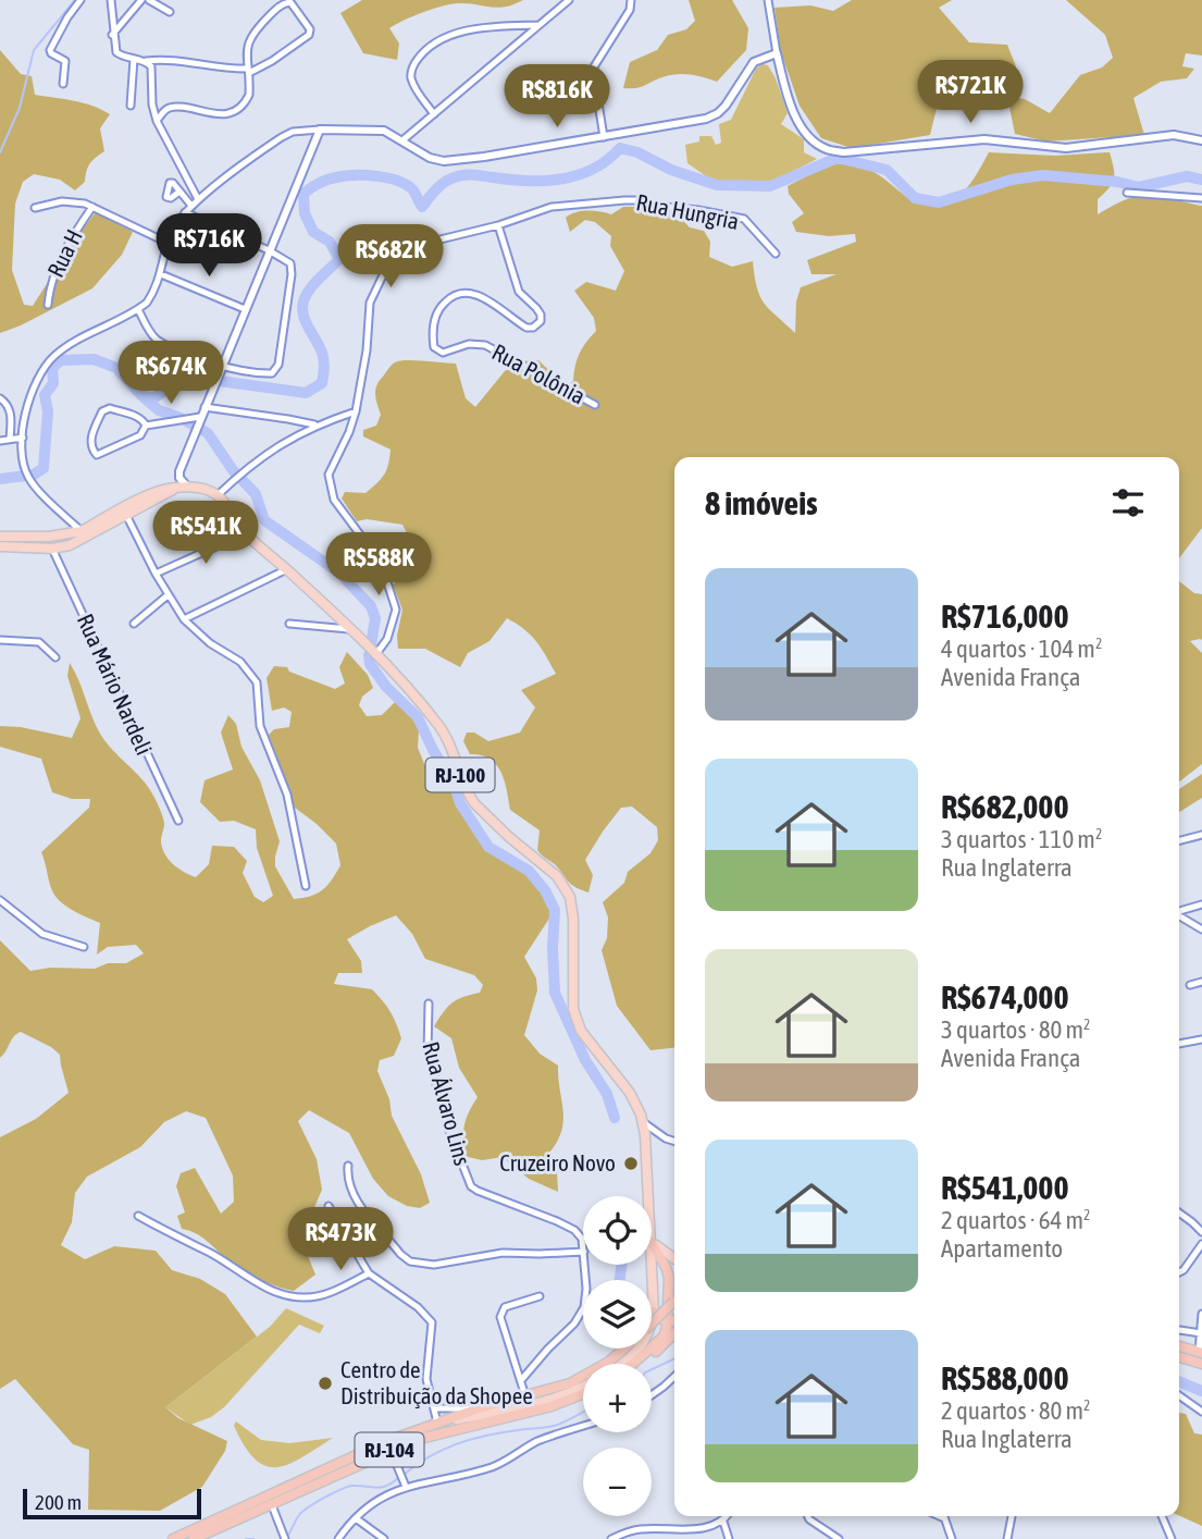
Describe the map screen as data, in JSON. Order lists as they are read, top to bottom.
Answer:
{
  "streets": {
    "highway": ["RJ-104"],
    "main road": ["RJ-100"],
    "street": [
      "Rua Hungria",
      "Rua H",
      "Rua Polônia",
      "Rua Mário Nardeli",
      "Rua Álvaro Lins"
    ]
  },
  "crossings": [
    ["Rua Hungria", "Rua Polônia"],
    ["Rua Hungria", "RJ-100"]
  ],
  "places": ["Cruzeiro Novo", "Centro de Distribuição da Shopee"],
  "scale_bar": "200 m",
  "page": {
    "price": [
      "R$721K",
      "R$816K",
      "R$716K",
      "R$682K",
      "R$674K",
      "R$541K",
      "R$588K",
      "R$473K"
    ],
    "heading": "8 imóveis",
    "list": [
      {
        "name": "R$716,000",
        "note": "4 quartos · 104 m² · Avenida França"
      },
      {
        "name": "R$682,000",
        "note": "3 quartos · 110 m² · Rua Inglaterra"
      },
      {
        "name": "R$674,000",
        "note": "3 quartos · 80 m² · Avenida França"
      },
      {
        "name": "R$541,000",
        "note": "2 quartos · 64 m² · Apartamento"
      },
      {
        "name": "R$588,000",
        "note": "2 quartos · 80 m² · Rua Inglaterra"
      }
    ],
    "map_buttons": ["+", "−"],
    "scale": "200 m"
  }
}
